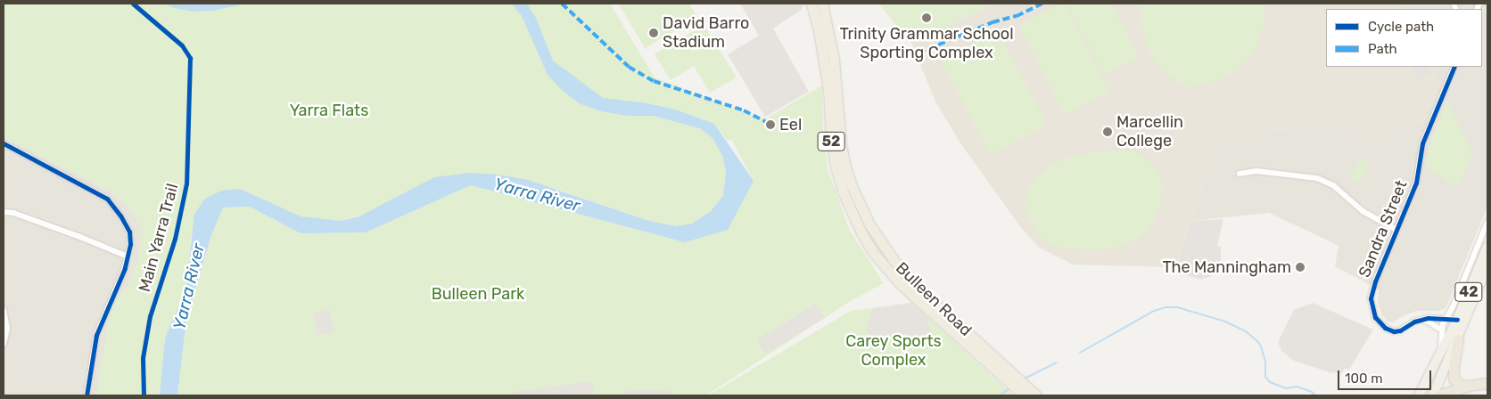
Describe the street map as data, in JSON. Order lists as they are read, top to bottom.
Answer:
{
  "streets": {
    "highway": ["52", "Bulleen Road"],
    "main road": ["42"],
    "street": ["Sandra Street"],
    "cycle path": ["Main Yarra Trail"]
  },
  "crossings": [
    ["Sandra Street", "42"]
  ],
  "water": ["Yarra River"],
  "parks": ["Yarra Flats", "Bulleen Park", "Carey Sports Complex"],
  "places": [
    "Trinity Grammar School Sporting Complex",
    "David Barro Stadium",
    "Eel",
    "Marcellin College",
    "The Manningham"
  ],
  "legend": ["Cycle path", "Path"],
  "scale_bar": "100 m"
}
